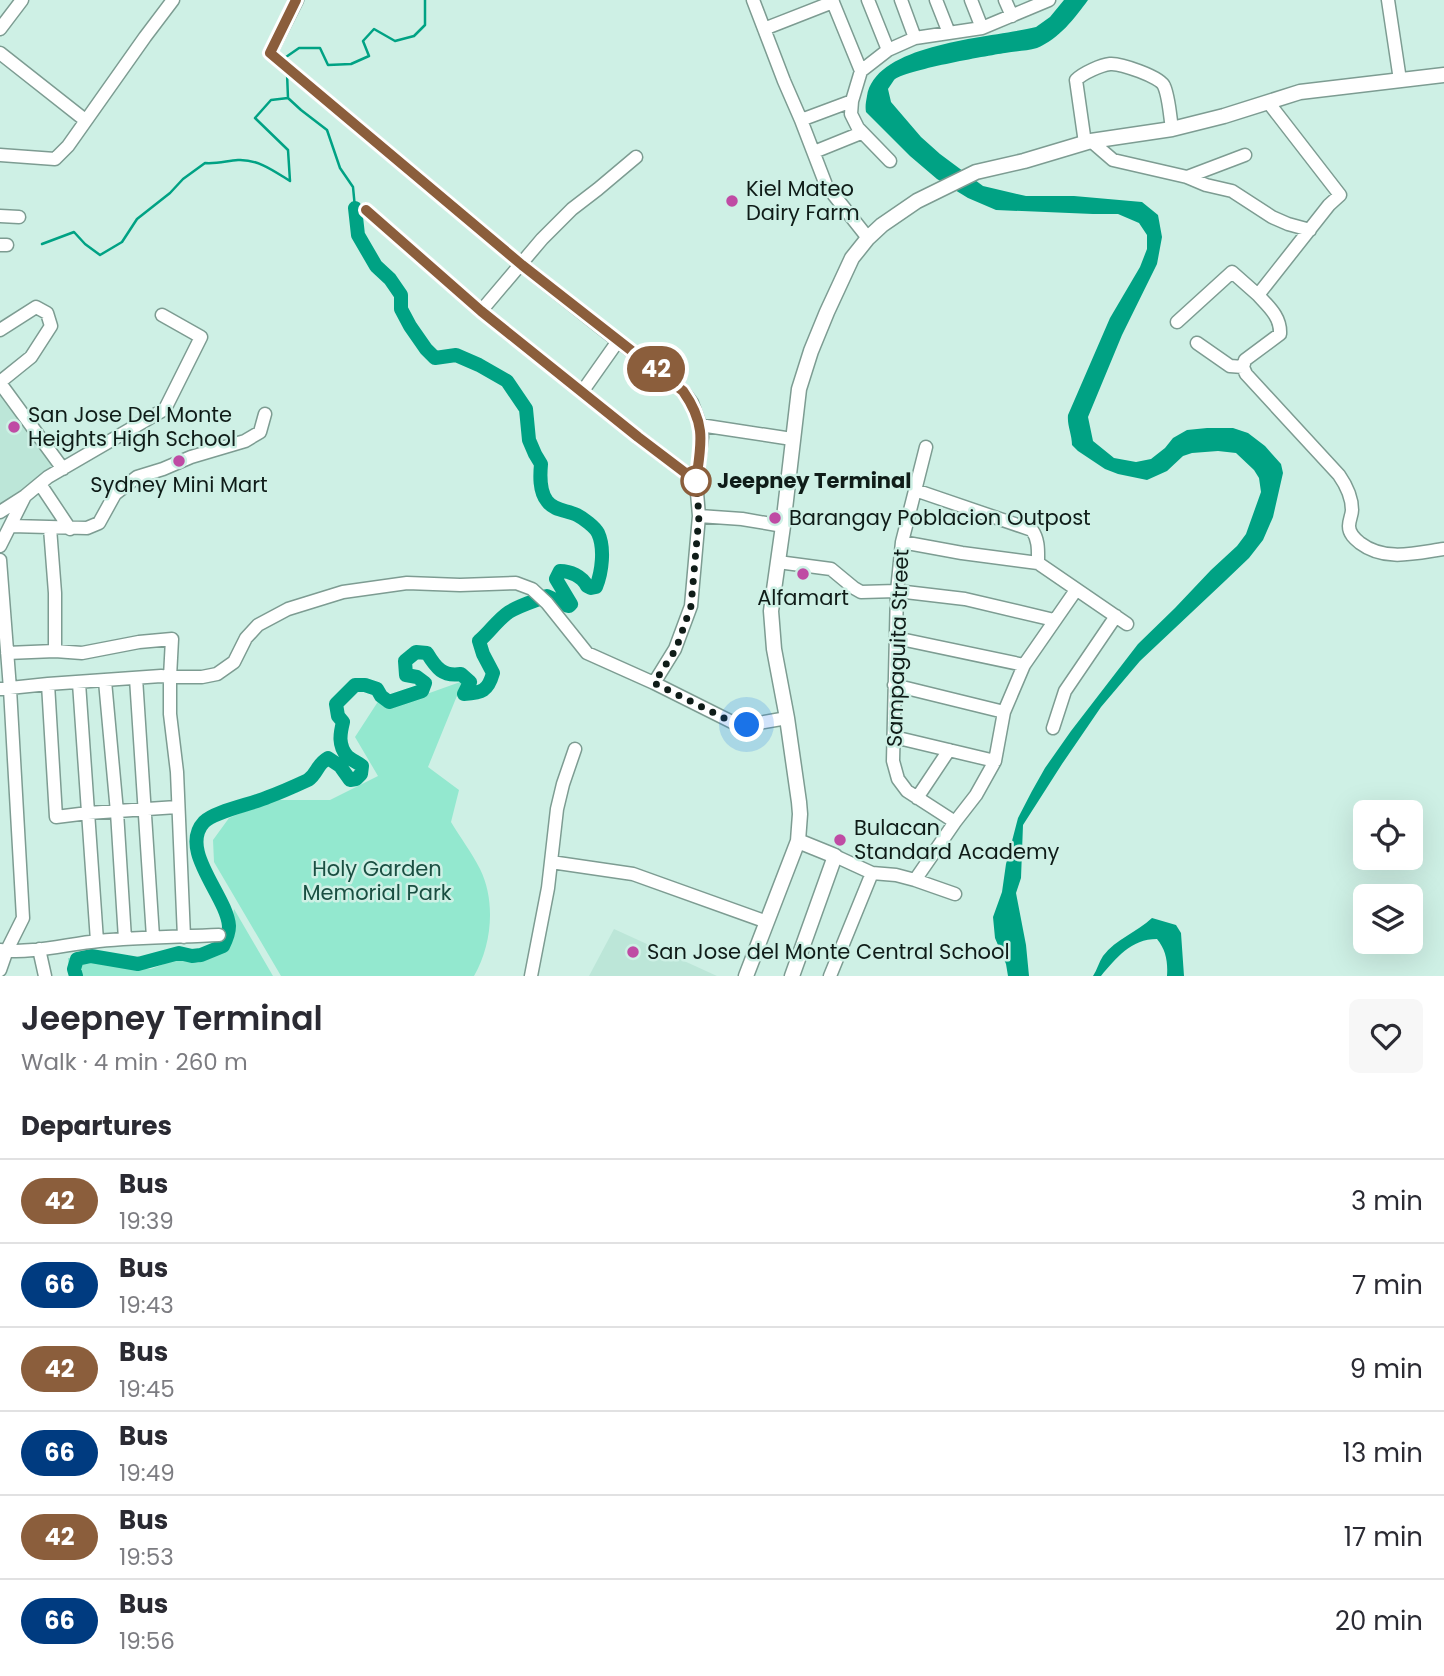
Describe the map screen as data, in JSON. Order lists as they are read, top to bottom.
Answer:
{
  "streets": {
    "street": ["Sampaguita Street"]
  },
  "parks": ["Holy Garden Memorial Park"],
  "places": [
    "Kiel Mateo Dairy Farm",
    "San Jose Del Monte Heights High School",
    "Sydney Mini Mart",
    "Jeepney Terminal",
    "Barangay Poblacion Outpost",
    "Alfamart",
    "Bulacan Standard Academy",
    "San Jose del Monte Central School"
  ],
  "lines": ["bus line 42"],
  "page": {
    "on_map": "42",
    "heading": [
      ["Jeepney Terminal", "Walk · 4 min · 260 m"],
      "Departures"
    ],
    "list": [
      {
        "mark": "42",
        "name": "Bus",
        "note": "19:39",
        "value": "3 min"
      },
      {
        "mark": "66",
        "name": "Bus",
        "note": "19:43",
        "value": "7 min"
      },
      {
        "mark": "42",
        "name": "Bus",
        "note": "19:45",
        "value": "9 min"
      },
      {
        "mark": "66",
        "name": "Bus",
        "note": "19:49",
        "value": "13 min"
      },
      {
        "mark": "42",
        "name": "Bus",
        "note": "19:53",
        "value": "17 min"
      },
      {
        "mark": "66",
        "name": "Bus",
        "note": "19:56",
        "value": "20 min"
      }
    ]
  }
}
